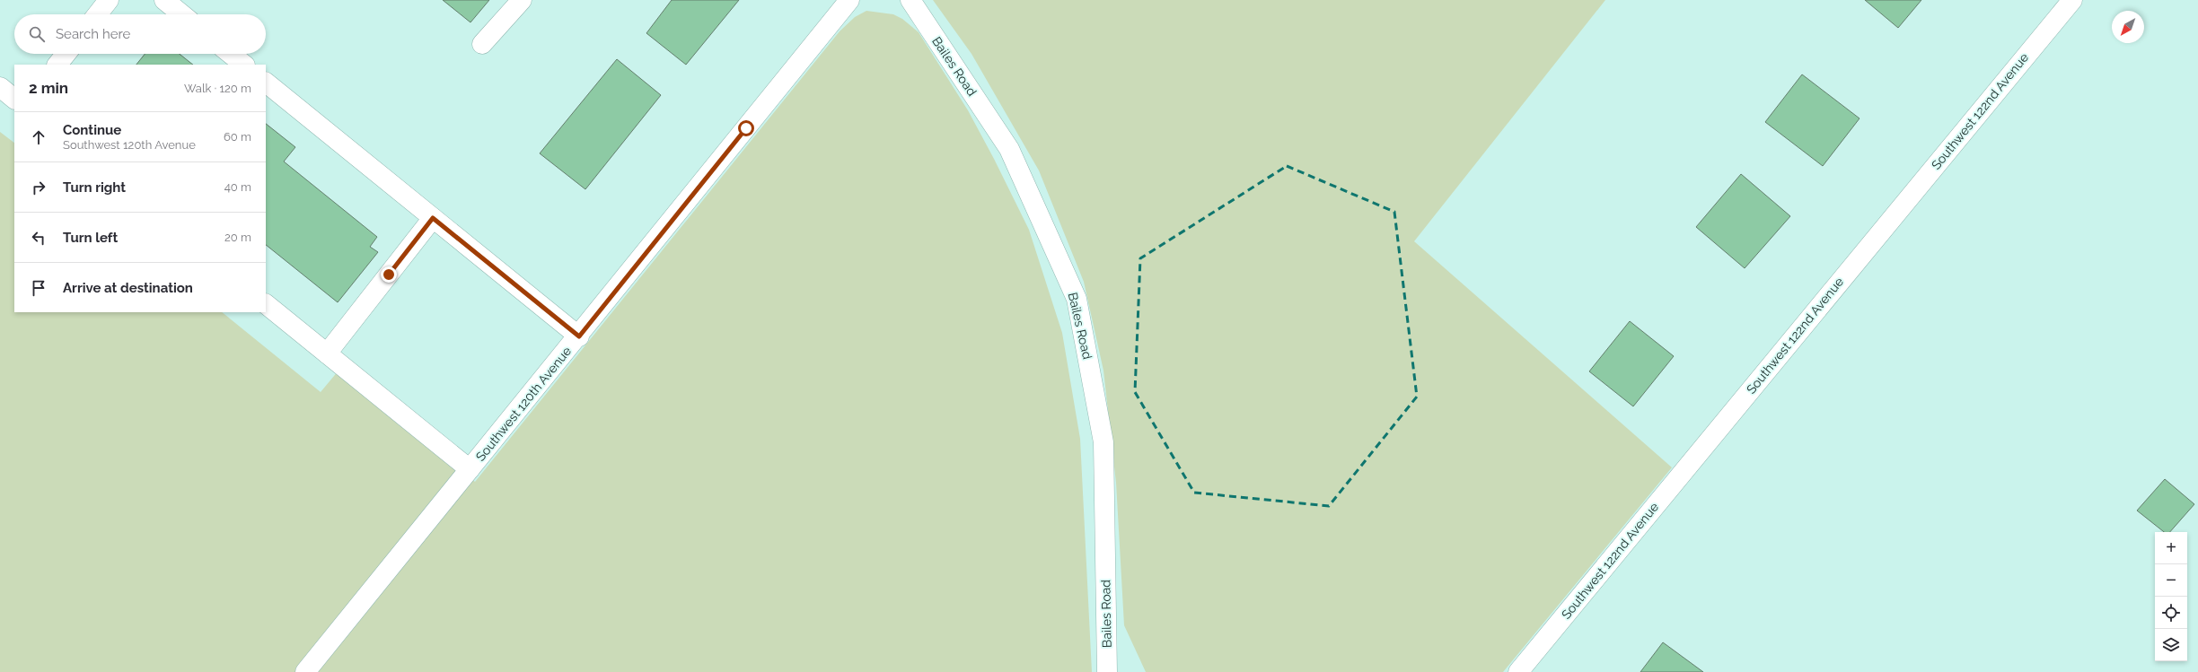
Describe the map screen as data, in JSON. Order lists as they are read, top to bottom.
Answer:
{
  "streets": {
    "street": ["Bailes Road", "Southwest 122nd Avenue", "Southwest 120th Avenue"]
  },
  "north": "bottom left",
  "page": {
    "search": "Search here",
    "heading": ["2 min", "Walk · 120 m"],
    "list": [
      ["Continue", "Southwest 120th Avenue", "60 m"],
      ["Turn right", "40 m"],
      ["Turn left", "20 m"],
      "Arrive at destination"
    ],
    "map_buttons": ["+", "−"]
  }
}
